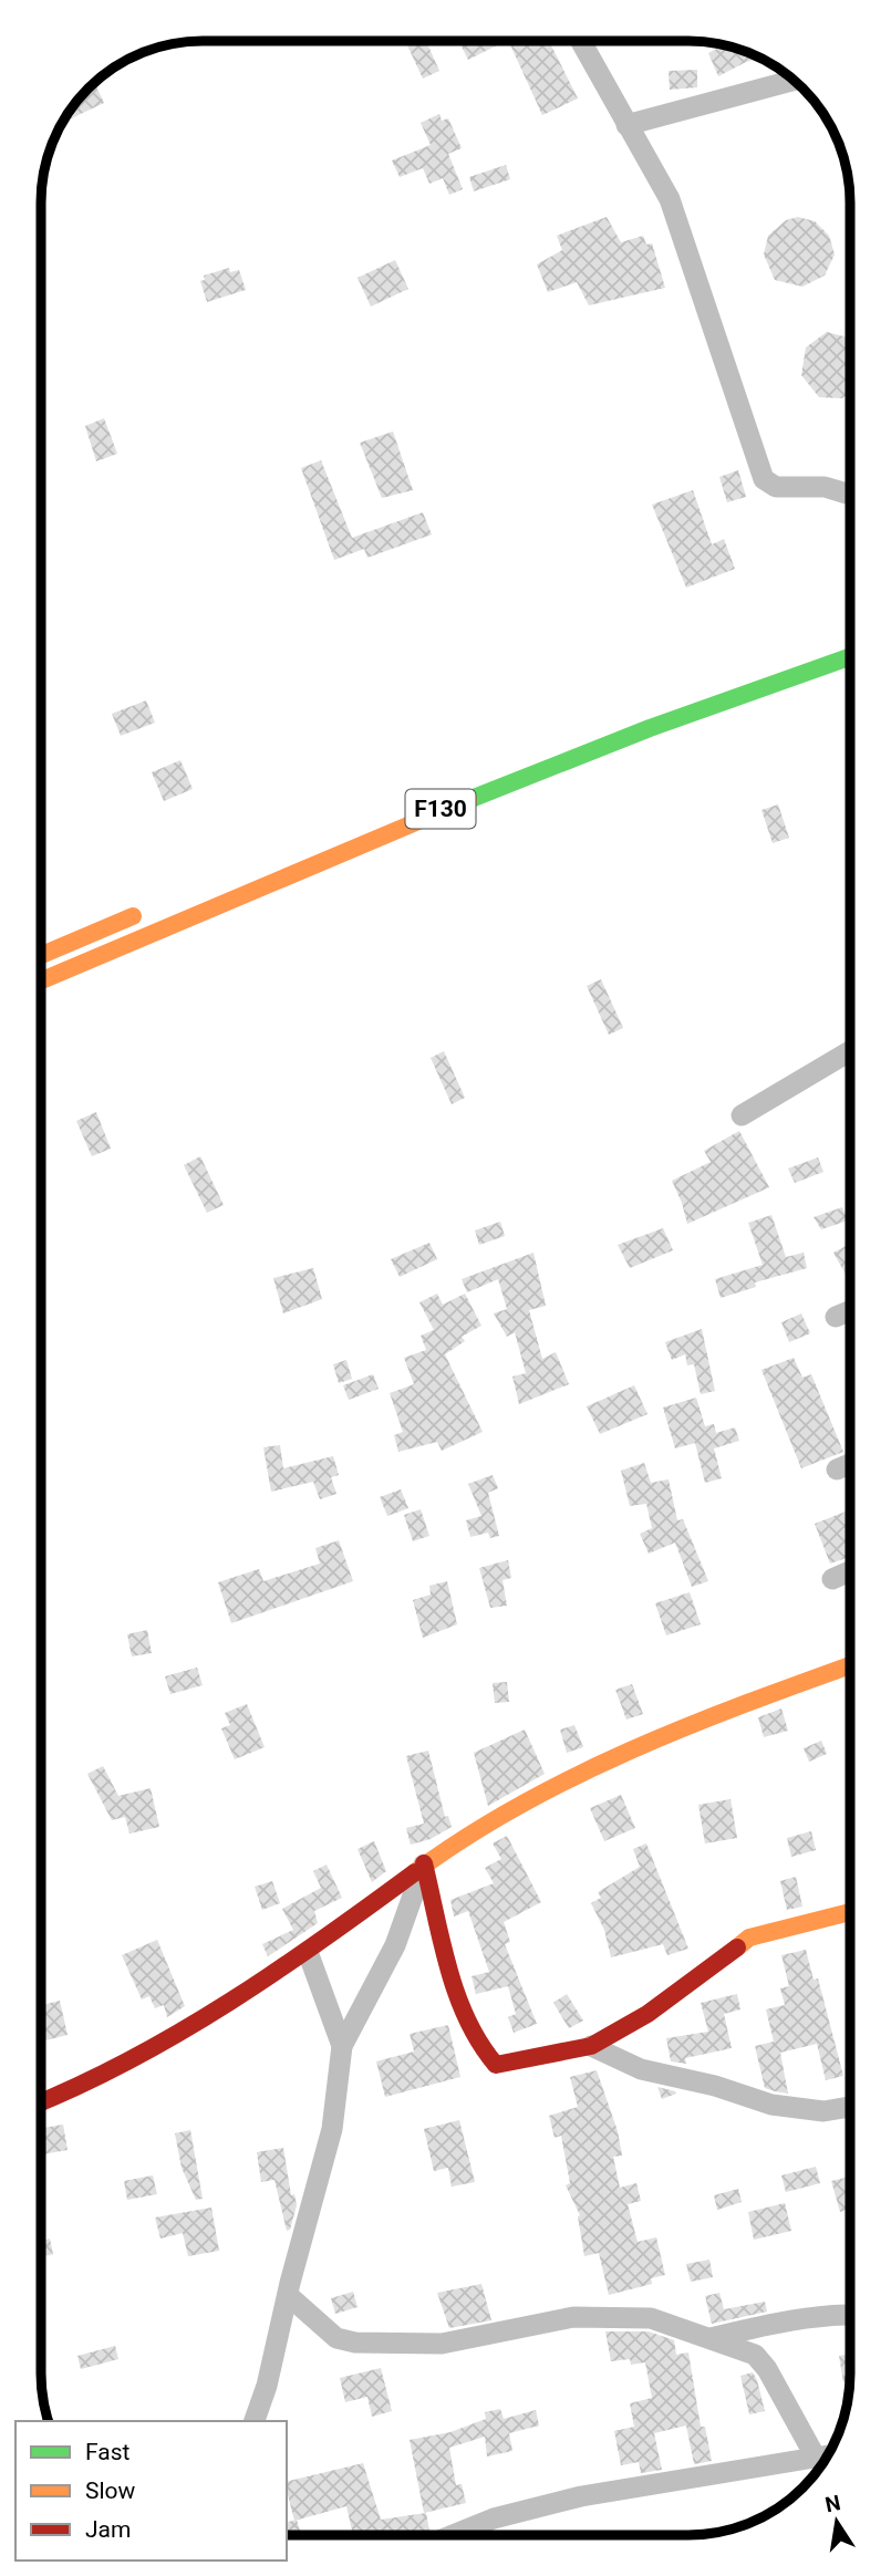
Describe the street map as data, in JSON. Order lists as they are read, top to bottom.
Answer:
{
  "streets": {
    "street": ["F130"]
  },
  "legend": ["Fast", "Slow", "Jam"],
  "north": "top"
}
